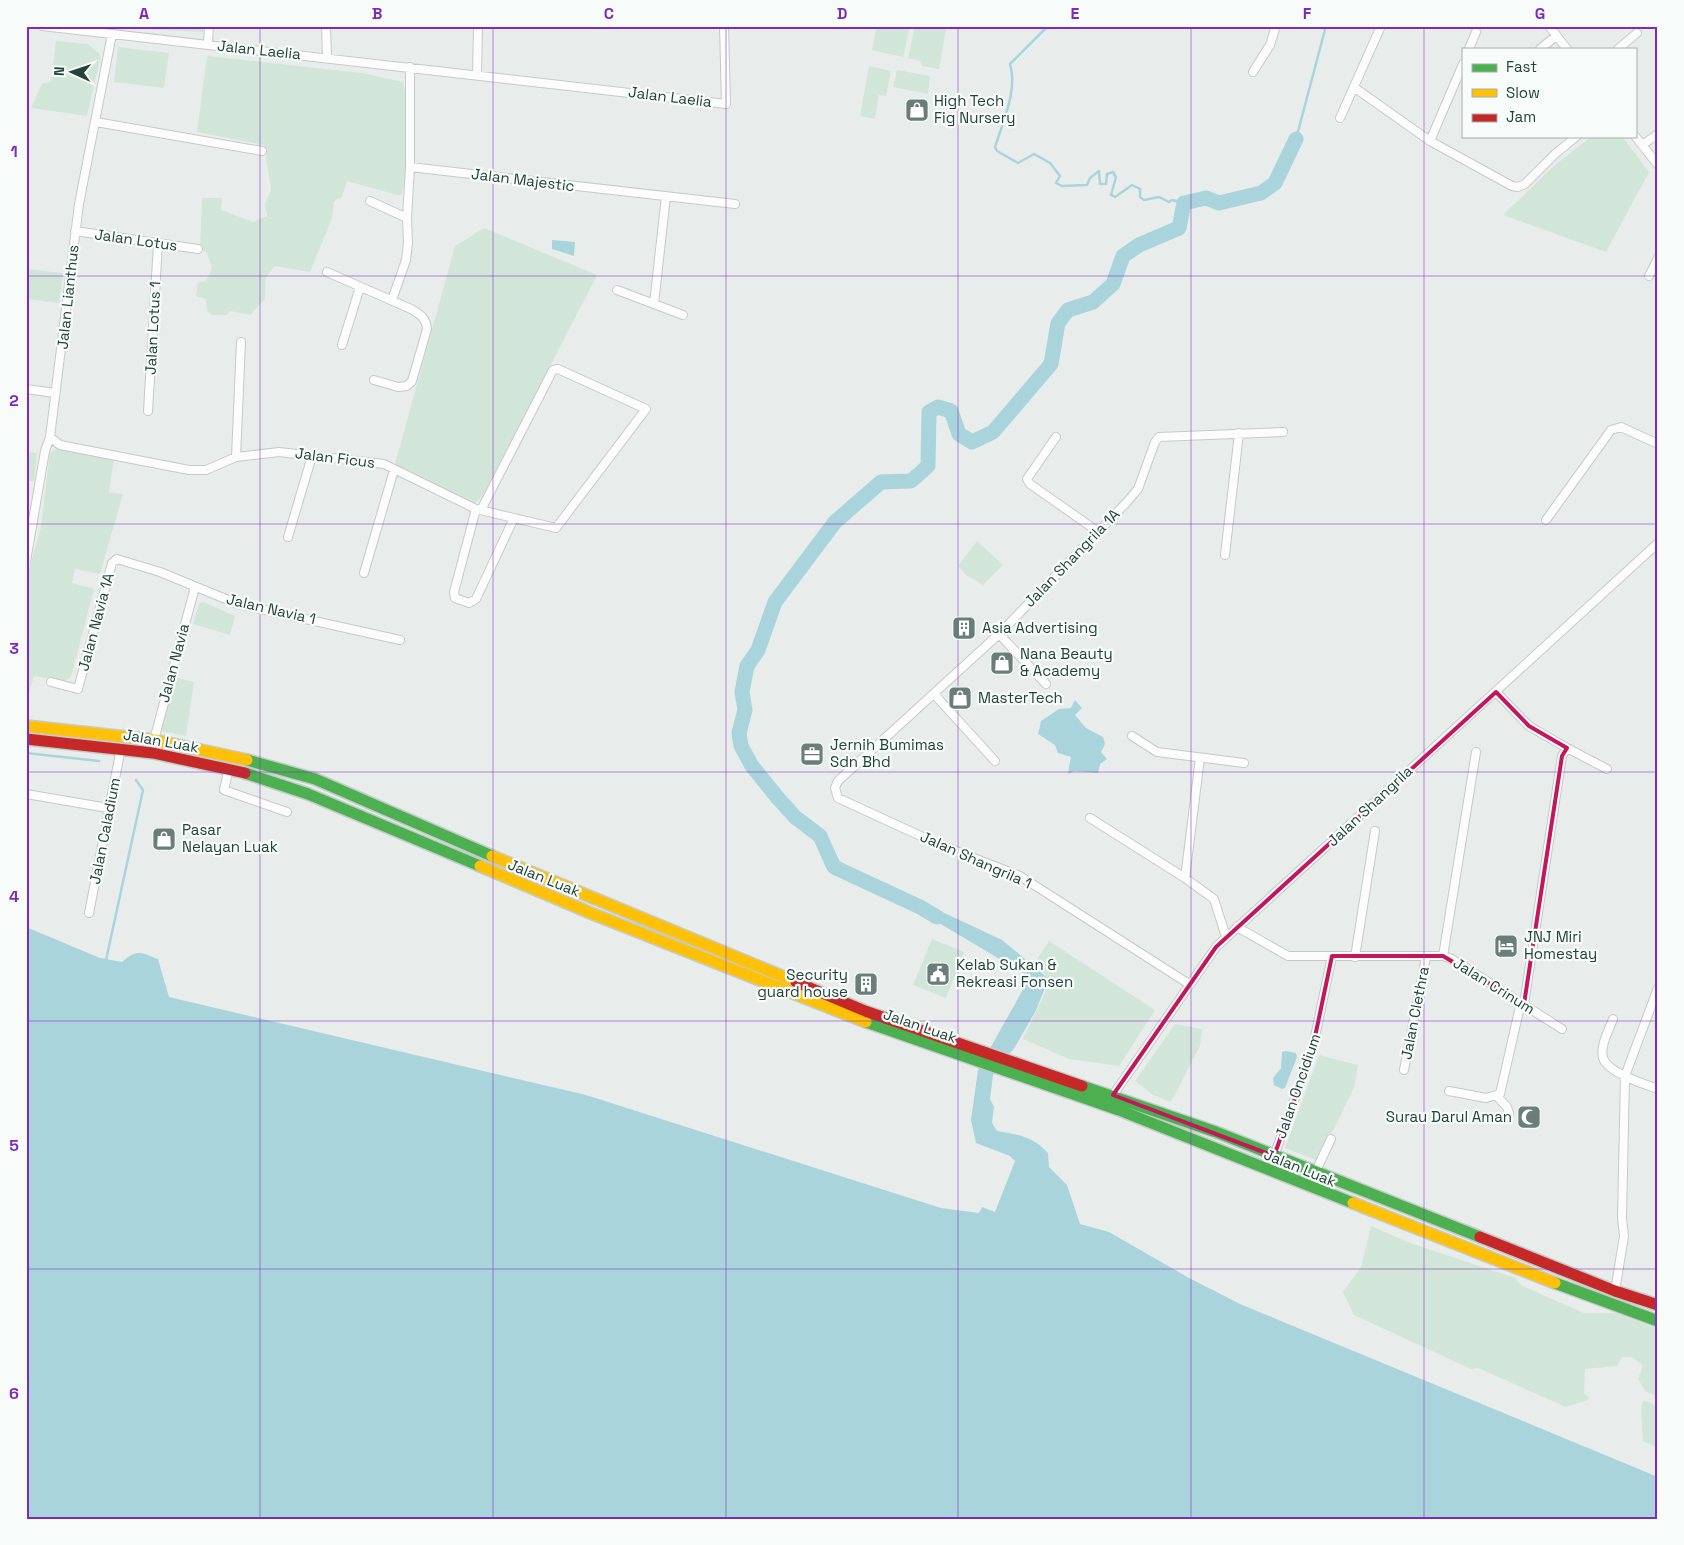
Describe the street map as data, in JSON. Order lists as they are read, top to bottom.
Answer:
{
  "streets": {
    "main road": ["Jalan Luak"],
    "street": [
      "Jalan Laelia",
      "Jalan Majestic",
      "Jalan Lotus",
      "Jalan Lianthus",
      "Jalan Lotus 1",
      "Jalan Ficus",
      "Jalan Shangrila 1A",
      "Jalan Navia 1",
      "Jalan Navia 1A",
      "Jalan Navia",
      "Jalan Shangrila",
      "Jalan Caladium",
      "Jalan Shangrila 1",
      "Jalan Crinum",
      "Jalan Clethra",
      "Jalan Oncidium"
    ]
  },
  "crossings": [
    ["Jalan Laelia", "Jalan Lianthus"],
    ["Jalan Lotus", "Jalan Lianthus"],
    ["Jalan Lotus", "Jalan Lotus 1"],
    ["Jalan Lianthus", "Jalan Ficus"],
    ["Jalan Shangrila 1A", "Jalan Shangrila 1"],
    ["Jalan Navia 1", "Jalan Navia 1A"],
    ["Jalan Navia 1", "Jalan Navia"],
    ["Jalan Navia", "Jalan Luak"],
    ["Jalan Luak", "Jalan Shangrila"],
    ["Jalan Luak", "Jalan Caladium"],
    ["Jalan Luak", "Jalan Oncidium"],
    ["Jalan Shangrila", "Jalan Shangrila 1"],
    ["Jalan Shangrila", "Jalan Crinum"],
    ["Jalan Crinum", "Jalan Clethra"],
    ["Jalan Crinum", "Jalan Oncidium"]
  ],
  "places": {
    "shop": [
      "High Tech Fig Nursery",
      "Nana Beauty & Academy",
      "MasterTech",
      "Pasar Nelayan Luak"
    ],
    "building": ["Asia Advertising", "Security guard house"],
    "office": ["Jernih Bumimas Sdn Bhd"],
    "hotel": ["JNJ Miri Homestay"],
    "public building": ["Kelab Sukan & Rekreasi Fonsen"],
    "mosque": ["Surau Darul Aman"]
  },
  "legend": ["Fast", "Slow", "Jam"],
  "north": "left",
  "grid": {
    "columns": [
      "A",
      "B",
      "C",
      "D",
      "E",
      "F",
      "G"
    ],
    "rows": [
      "1",
      "2",
      "3",
      "4",
      "5",
      "6"
    ]
  }
}
